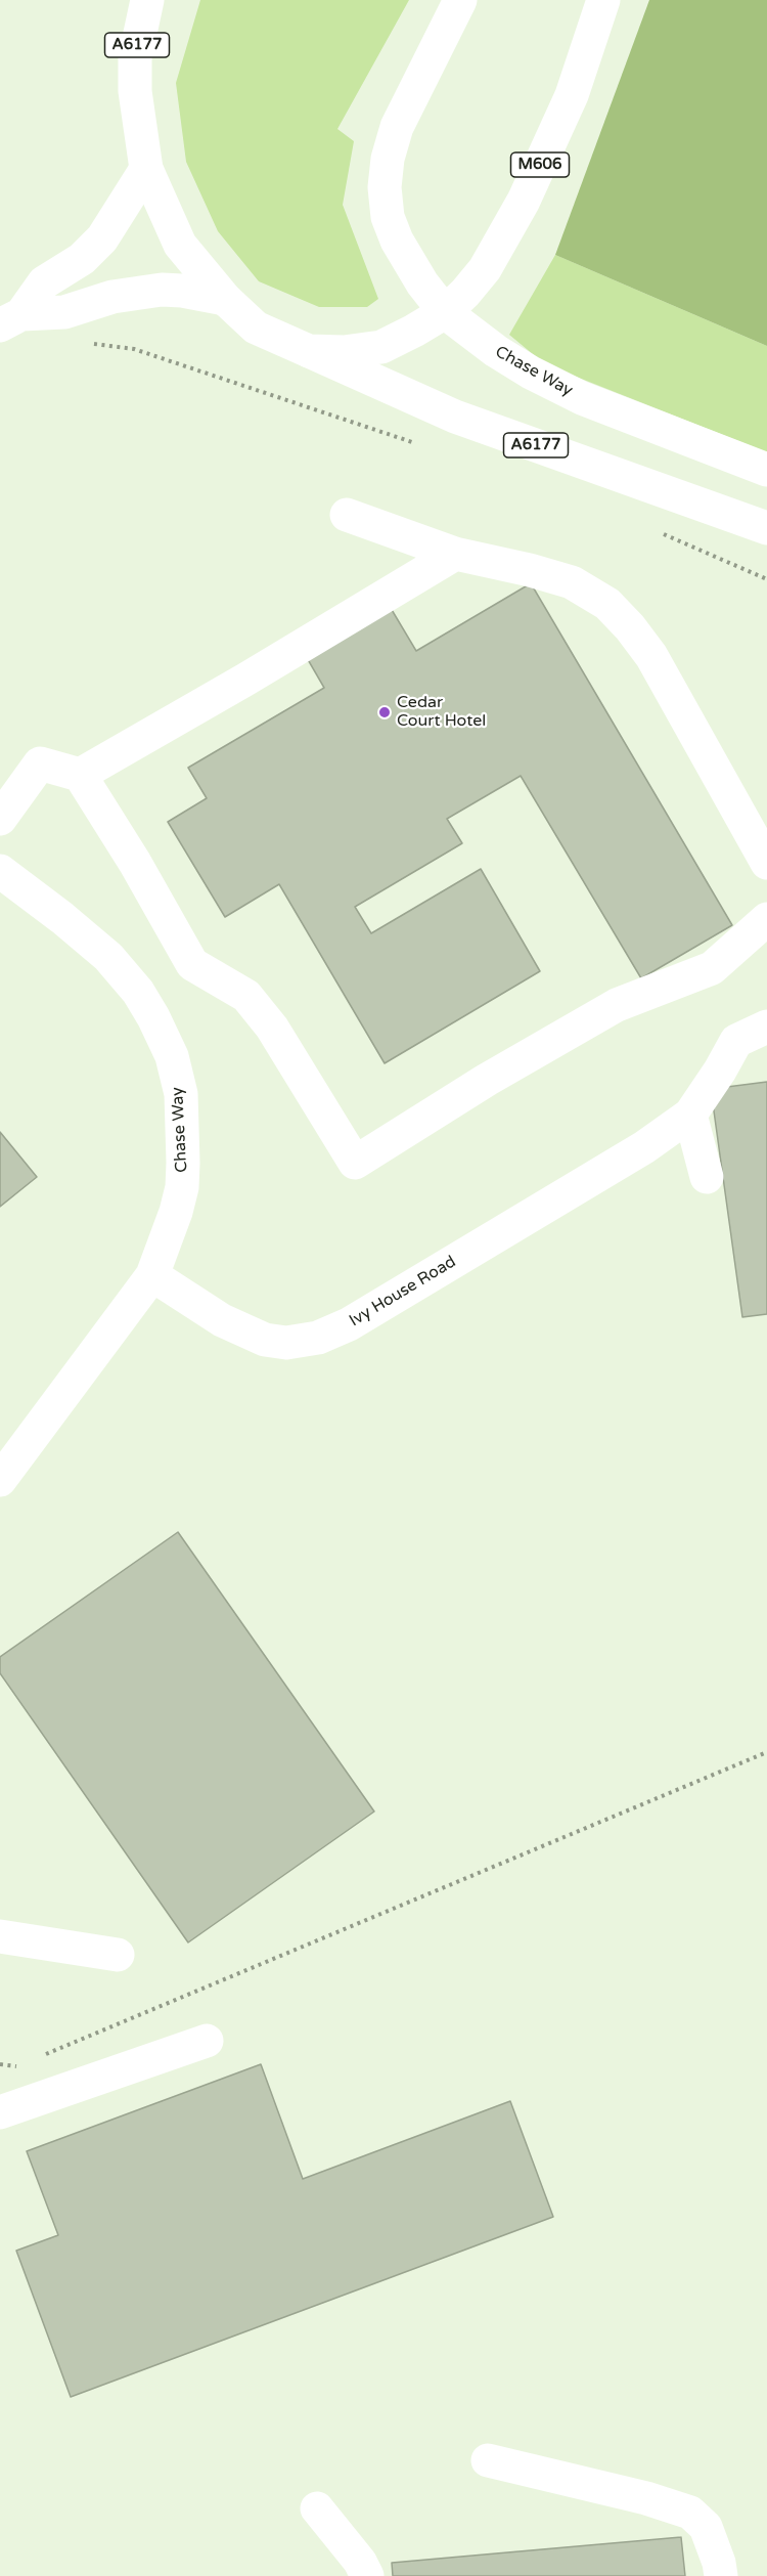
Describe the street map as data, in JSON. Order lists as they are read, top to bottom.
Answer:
{
  "streets": {
    "main road": [
      "A6177",
      "M606",
      "Chase Way",
      "Ivy House Road"
    ]
  },
  "crossings": [
    ["A6177", "M606"],
    ["A6177", "Chase Way"],
    ["M606", "Chase Way"],
    ["Chase Way", "Ivy House Road"]
  ],
  "places": ["Cedar Court Hotel"]
}
